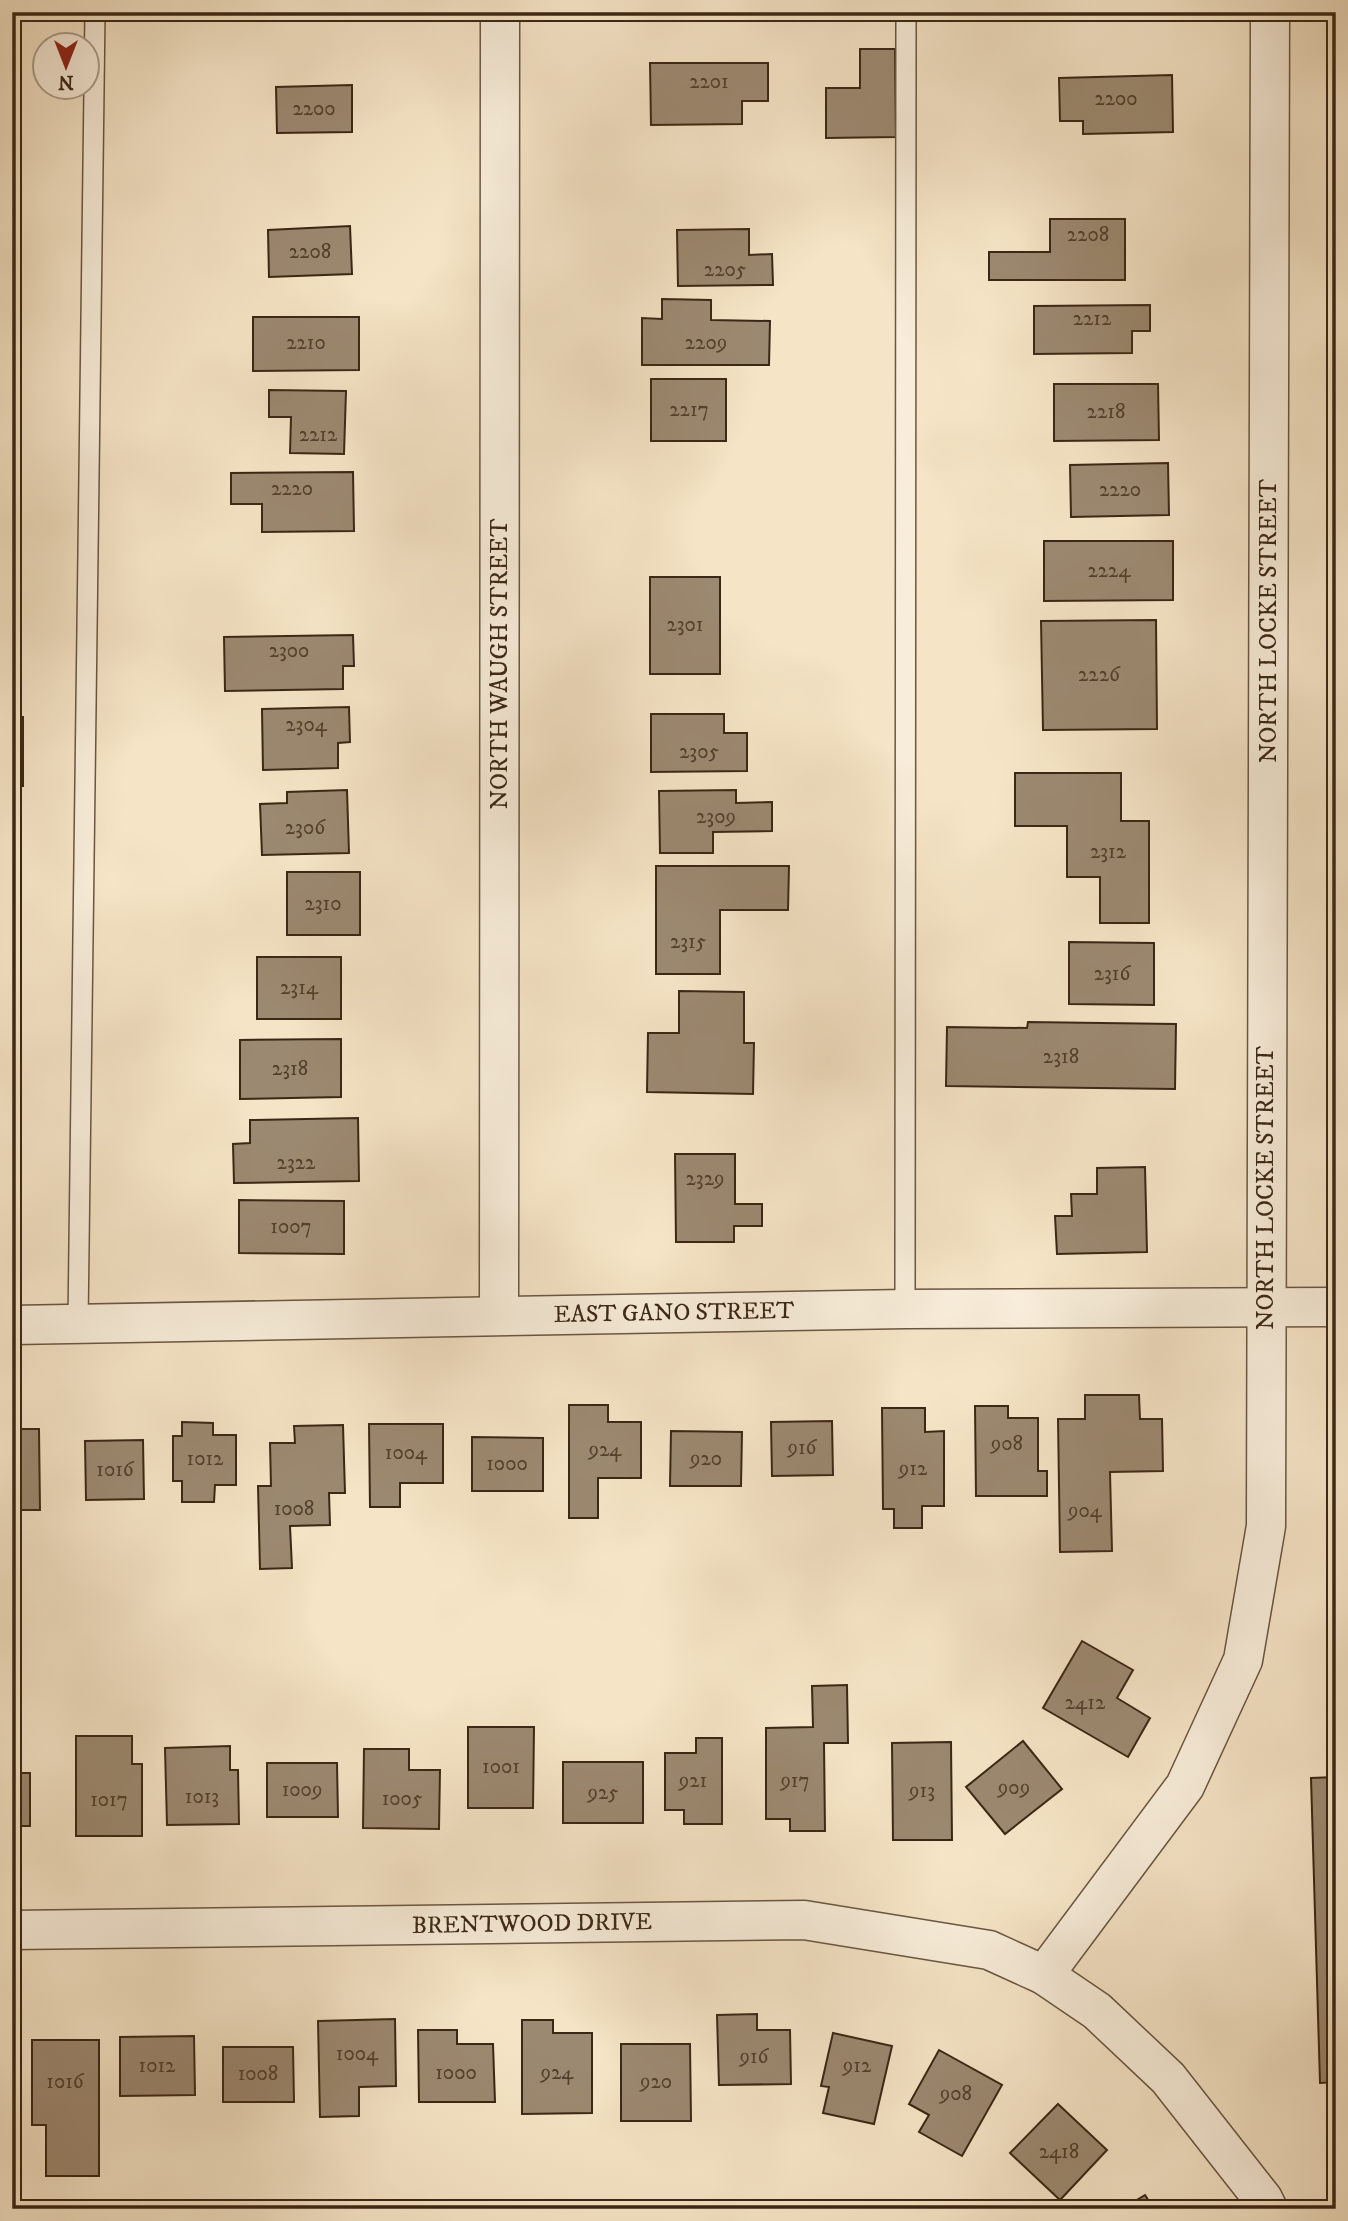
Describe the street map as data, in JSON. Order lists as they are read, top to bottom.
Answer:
{
  "streets": {
    "street": [
      "NORTH LOCKE STREET",
      "NORTH WAUGH STREET",
      "EAST GANO STREET",
      "BRENTWOOD DRIVE"
    ]
  },
  "crossings": [
    ["NORTH LOCKE STREET", "EAST GANO STREET"],
    ["NORTH LOCKE STREET", "BRENTWOOD DRIVE"],
    ["NORTH WAUGH STREET", "EAST GANO STREET"]
  ],
  "house_numbers": [
    "2201",
    "2200",
    "2200",
    "2208",
    "2208",
    "2205",
    "2212",
    "2210",
    "2209",
    "2217",
    "2218",
    "2212",
    "2220",
    "2220",
    "2224",
    "2301",
    "2300",
    "2226",
    "2304",
    "2305",
    "2309",
    "2306",
    "2312",
    "2310",
    "2315",
    "2316",
    "2314",
    "2318",
    "2318",
    "2322",
    "2329",
    "1007",
    "908",
    "916",
    "924",
    "1004",
    "1012",
    "920",
    "1000",
    "912",
    "1016",
    "1008",
    "904",
    "2412",
    "1001",
    "921",
    "917",
    "909",
    "1009",
    "913",
    "925",
    "1013",
    "1005",
    "1017",
    "1004",
    "916",
    "1012",
    "912",
    "1000",
    "924",
    "1008",
    "1016",
    "920",
    "908",
    "2418"
  ],
  "north": "bottom"
}
